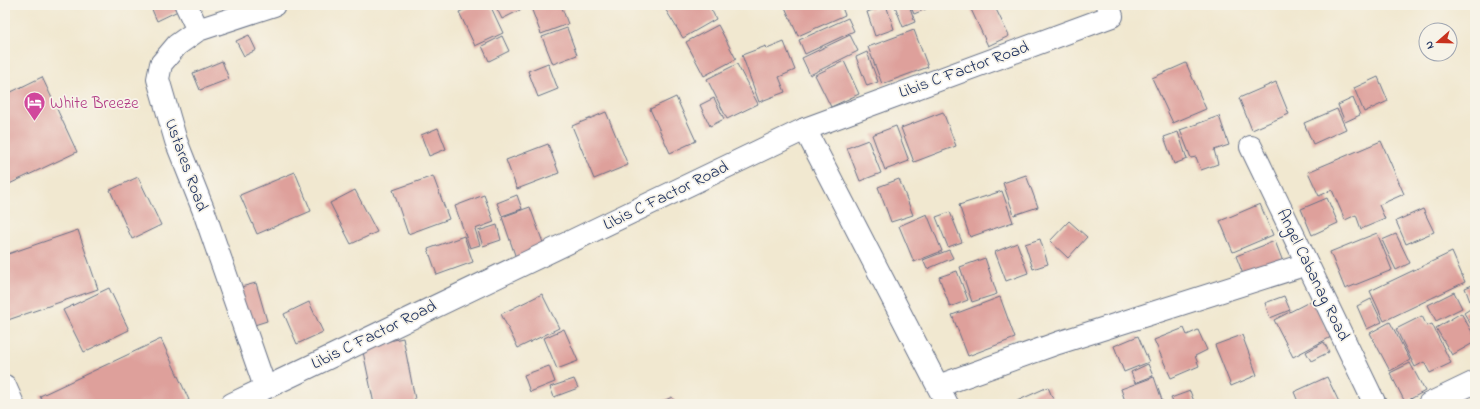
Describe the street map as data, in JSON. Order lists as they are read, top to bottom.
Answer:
{
  "streets": {
    "street": ["Libis C Factor Road", "Ustares Road", "Angel Cabanag Road"]
  },
  "crossings": [
    ["Libis C Factor Road", "Ustares Road"]
  ],
  "places": {
    "hotel": ["White Breeze"]
  },
  "north": "left"
}
